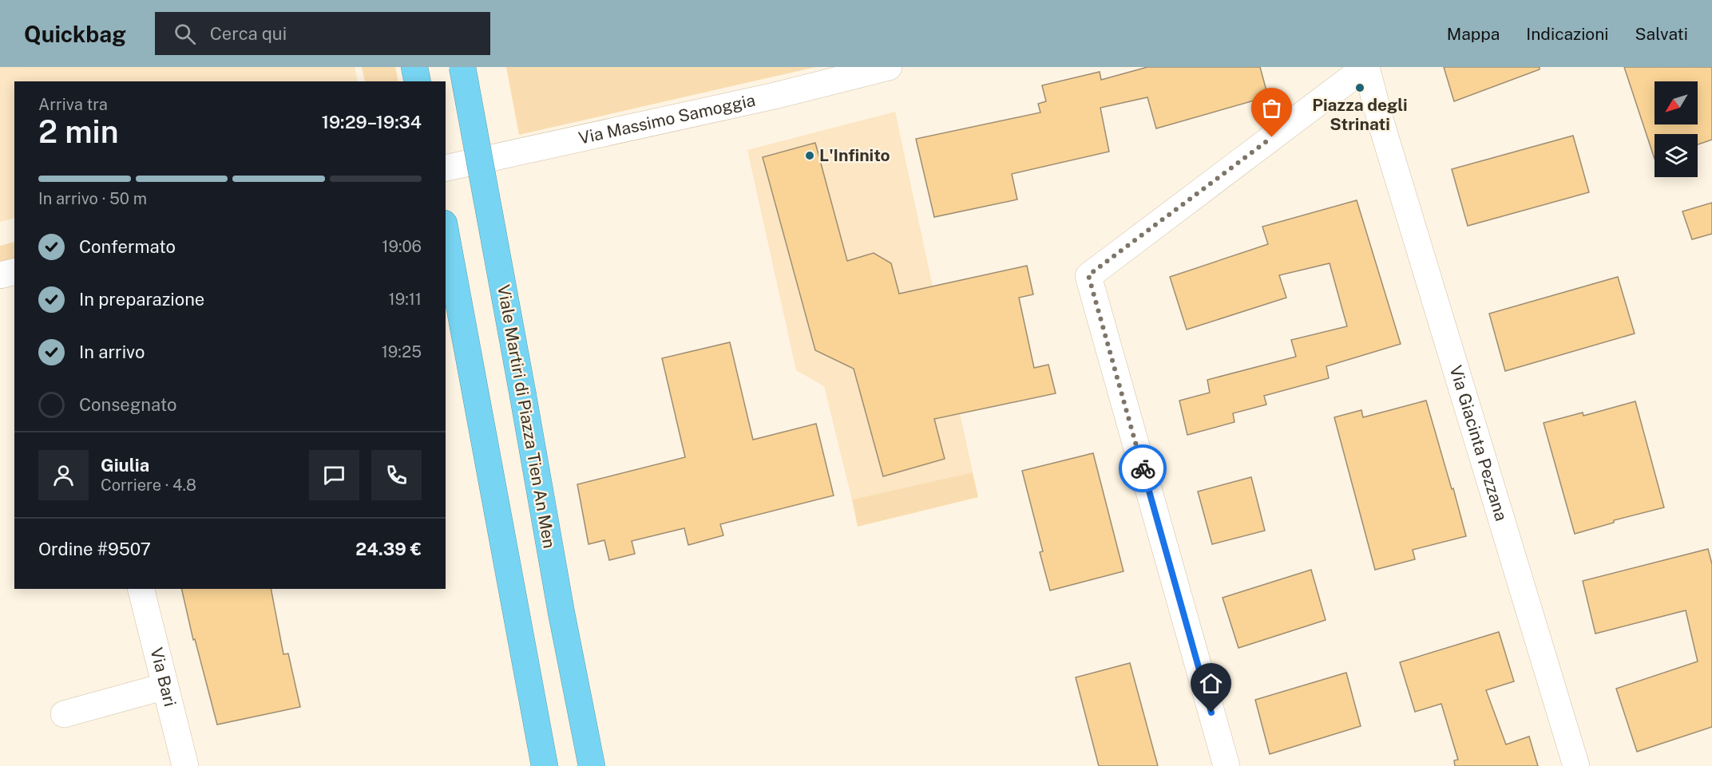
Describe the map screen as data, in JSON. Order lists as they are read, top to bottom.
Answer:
{
  "streets": {
    "highway": ["Viale Martiri di Piazza Tien An Men"],
    "street": ["Via Massimo Samoggia", "Via Giacinta Pezzana", "Via Bari"]
  },
  "places": ["Piazza degli Strinati", "L'Infinito"],
  "north": "bottom left",
  "page": {
    "header": "Quickbag",
    "search": "Cerca qui",
    "nav": ["Mappa", "Indicazioni", "Salvati"],
    "heading": ["2 min", "Arriva tra", "19:29–19:34"],
    "panel": [
      "Giulia",
      "Corriere · 4.8",
      "Ordine #9507",
      "24.39 €"
    ],
    "bar": "In arrivo · 50 m",
    "list": [
      ["Confermato", "19:06"],
      ["In preparazione", "19:11"],
      ["In arrivo", "19:25"],
      "Consegnato"
    ]
  }
}
